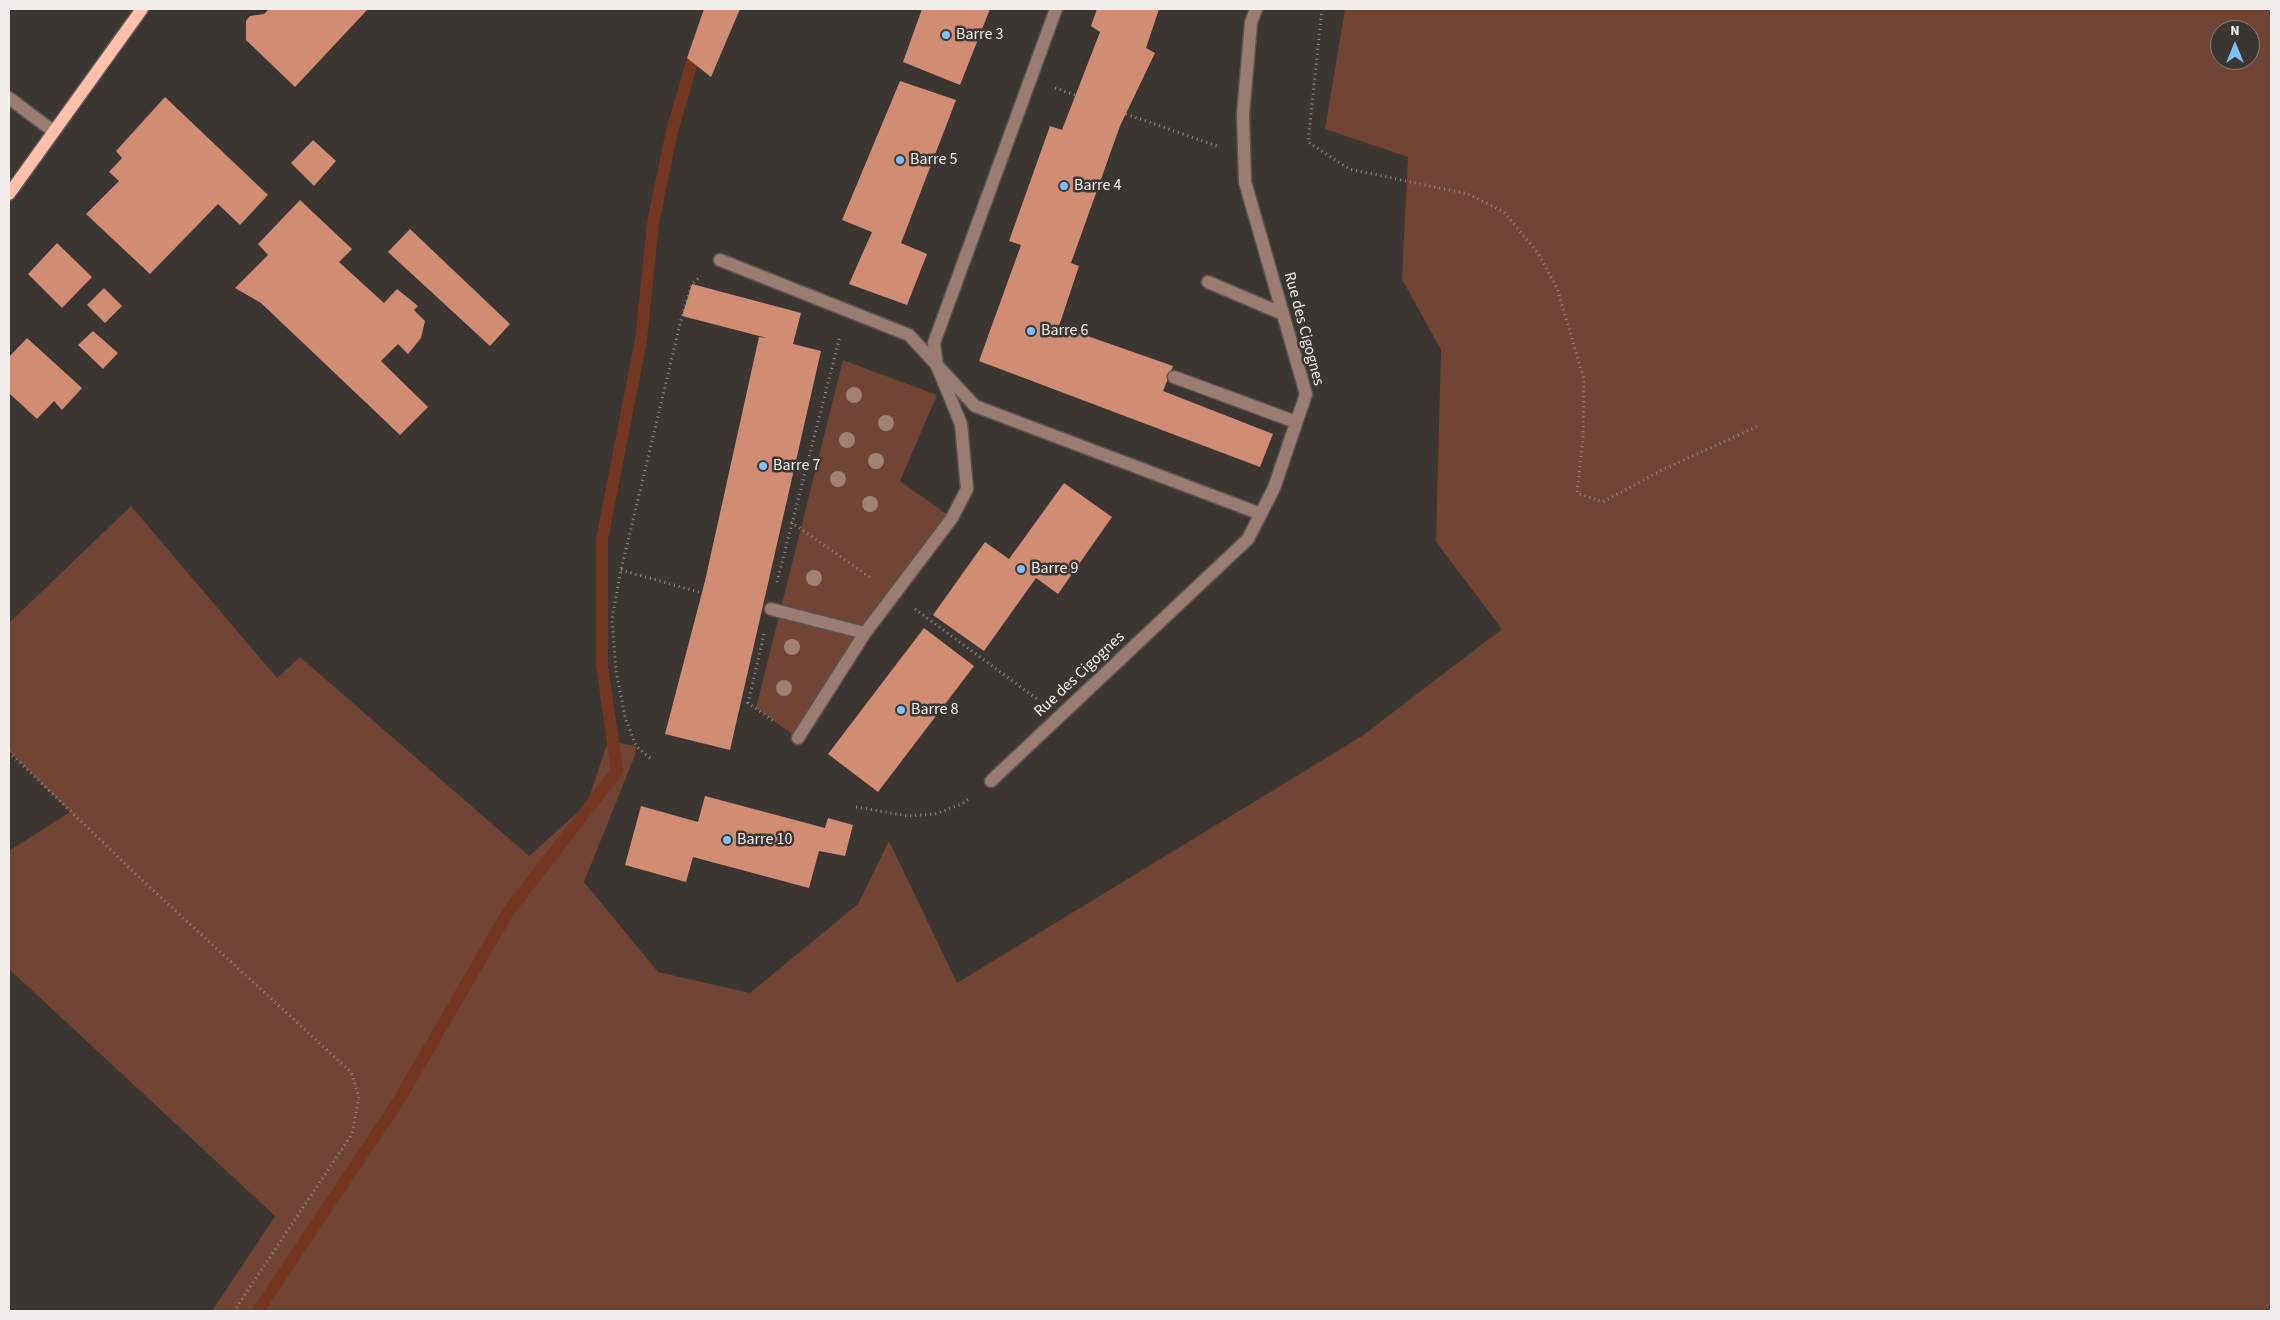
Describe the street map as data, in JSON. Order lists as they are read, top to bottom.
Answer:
{
  "streets": {
    "street": ["Rue des Cigognes"]
  },
  "places": [
    "Barre 3",
    "Barre 5",
    "Barre 4",
    "Barre 6",
    "Barre 7",
    "Barre 9",
    "Barre 8",
    "Barre 10"
  ],
  "north": "top"
}
